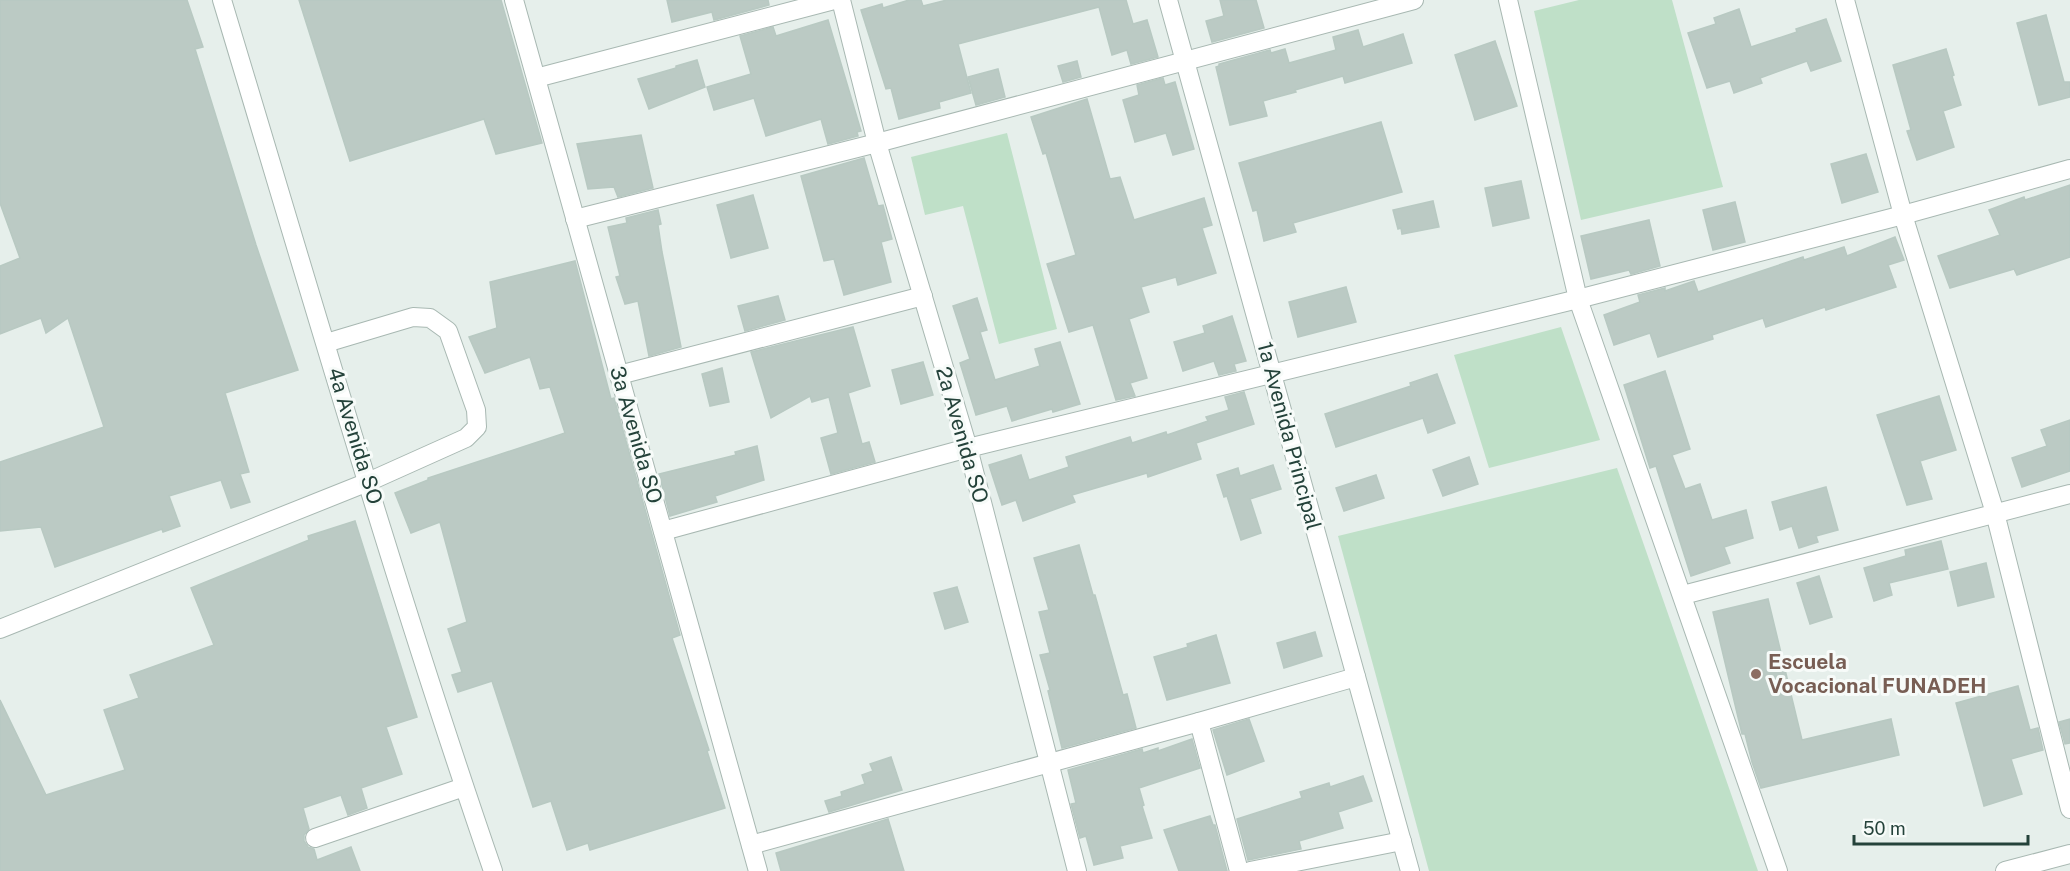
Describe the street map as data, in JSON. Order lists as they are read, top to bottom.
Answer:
{
  "streets": {
    "street": [
      "3a Avenida SO",
      "2a Avenida SO",
      "4a Avenida SO",
      "1a Avenida Principal"
    ]
  },
  "places": ["Escuela Vocacional FUNADEH"],
  "scale_bar": "50 m"
}
